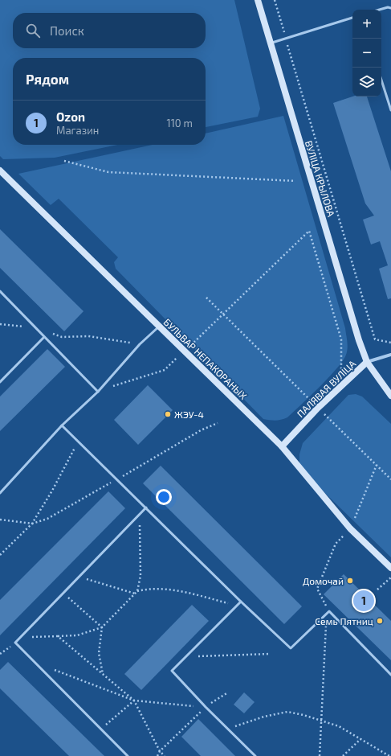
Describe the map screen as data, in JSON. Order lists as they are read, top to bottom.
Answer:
{
  "streets": {
    "main road": ["ВУЛІЦА КРЫЛОВА", "БУЛЬВАР НЕПАКОРАНЫХ", "ПАЛЯВАЯ ВУЛІЦА"]
  },
  "crossings": [
    ["ВУЛІЦА КРЫЛОВА", "ПАЛЯВАЯ ВУЛІЦА"],
    ["БУЛЬВАР НЕПАКОРАНЫХ", "ПАЛЯВАЯ ВУЛІЦА"]
  ],
  "places": ["ЖЭУ-4", "Домочай", "Семь Пятниц"],
  "page": {
    "map_buttons": ["+", "−"],
    "search": "Поиск",
    "heading": "Рядом",
    "list": [
      {
        "mark": "1",
        "name": "Ozon",
        "note": "Магазин",
        "value": "110 m"
      }
    ],
    "pins": "1"
  }
}
